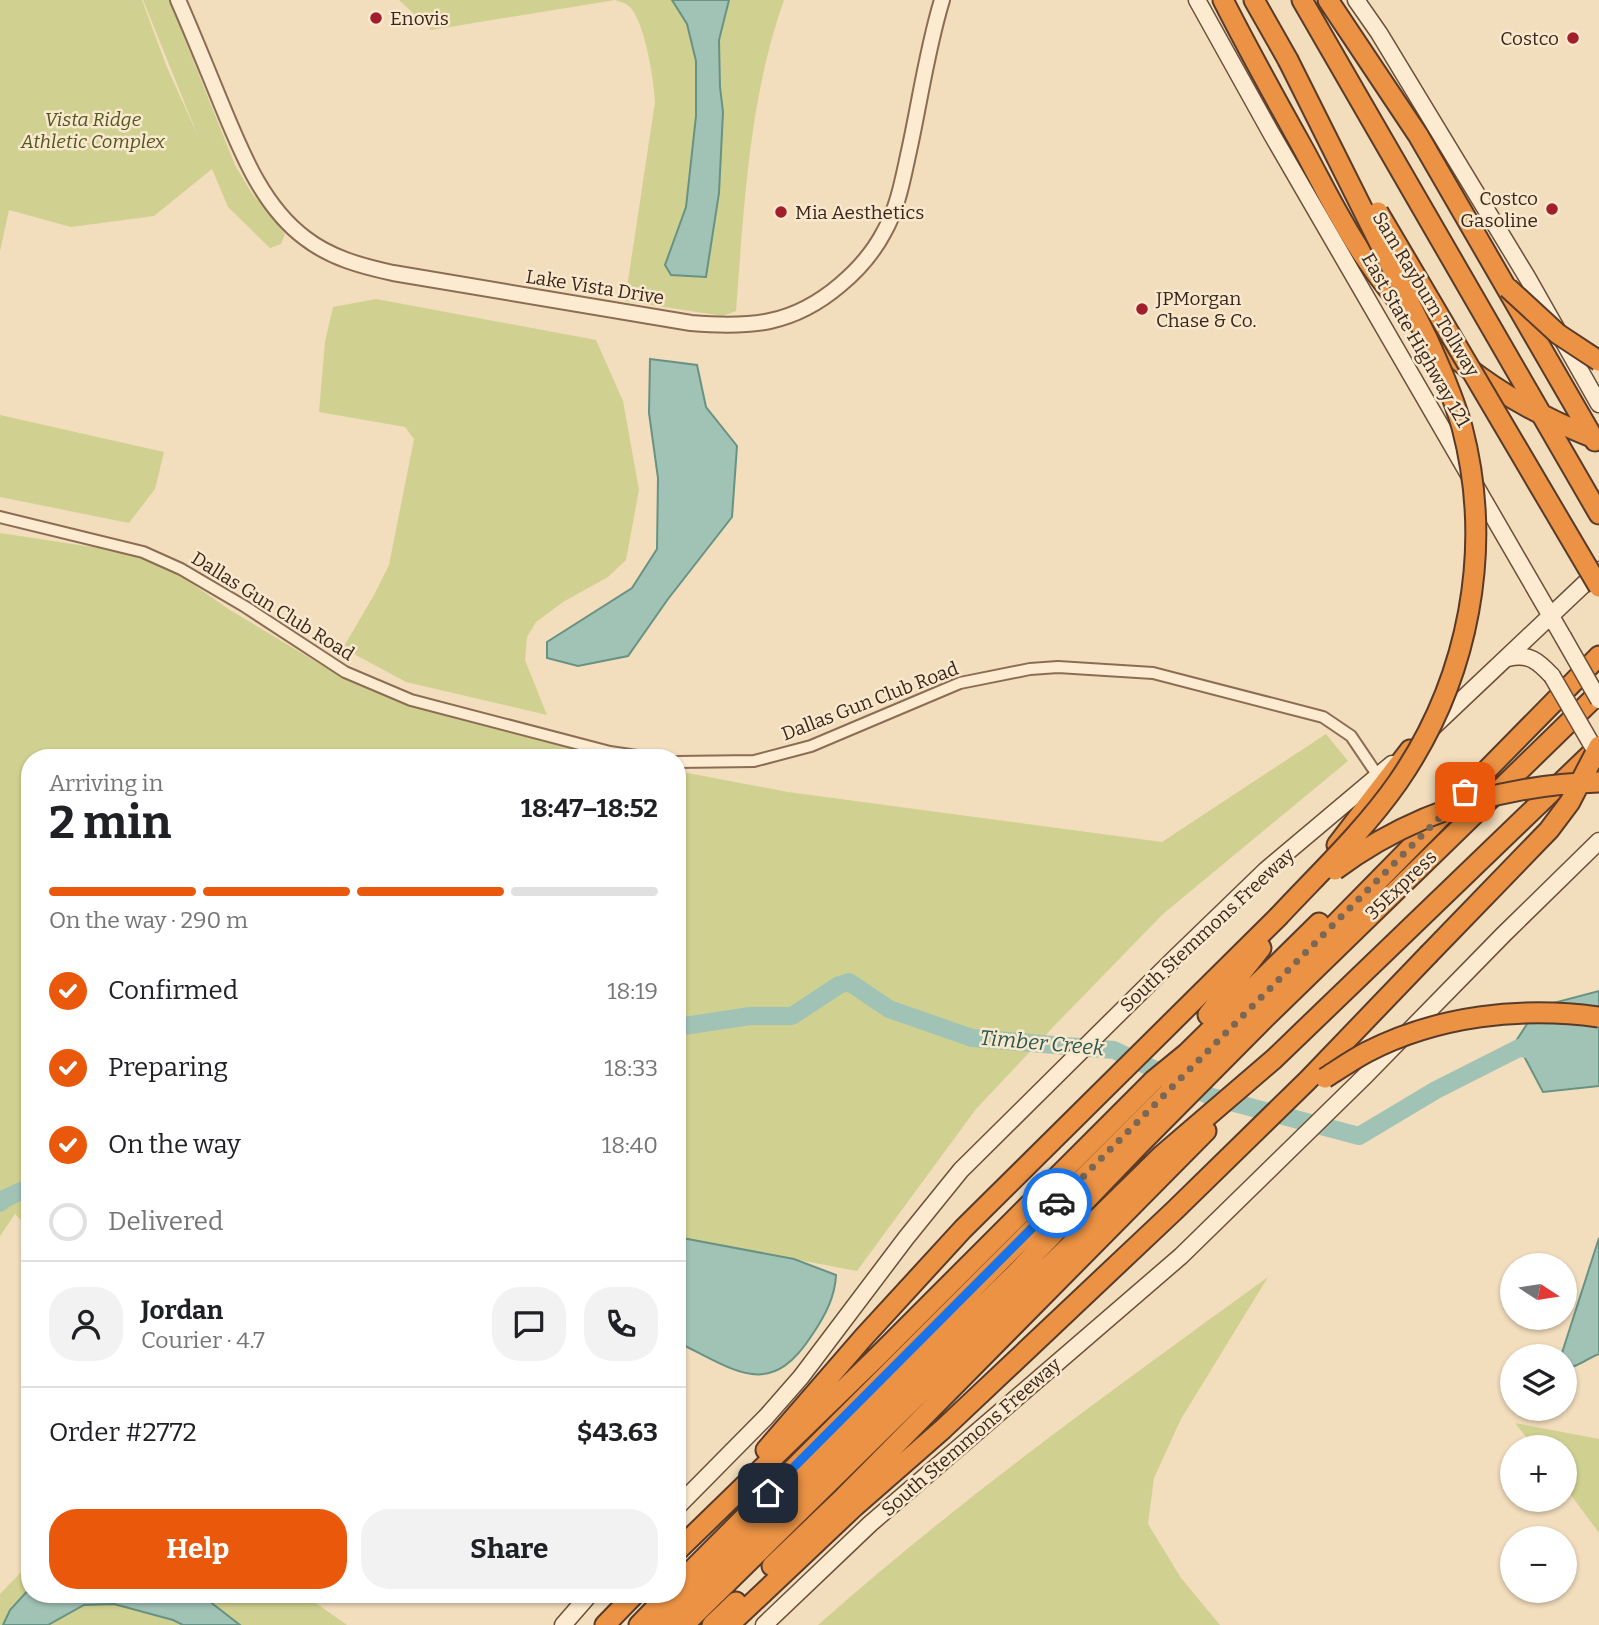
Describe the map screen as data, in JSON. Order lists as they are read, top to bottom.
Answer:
{
  "streets": {
    "highway": ["Sam Rayburn Tollway", "35Express"],
    "main road": ["East State Highway 121", "South Stemmons Freeway"],
    "street": ["Lake Vista Drive", "Dallas Gun Club Road"]
  },
  "crossings": [
    ["East State Highway 121", "South Stemmons Freeway"],
    ["Dallas Gun Club Road", "South Stemmons Freeway"]
  ],
  "water": ["Timber Creek"],
  "parks": ["Vista Ridge Athletic Complex"],
  "places": [
    "Enovis",
    "Costco",
    "Costco Gasoline",
    "Mia Aesthetics",
    "JPMorgan Chase & Co."
  ],
  "north": "right",
  "page": {
    "heading": ["2 min", "Arriving in", "18:47–18:52"],
    "panel": [
      "Jordan",
      "Courier · 4.7",
      "Order #2772",
      "$43.63"
    ],
    "bar": "On the way · 290 m",
    "list": [
      ["Confirmed", "18:19"],
      ["Preparing", "18:33"],
      ["On the way", "18:40"],
      "Delivered"
    ],
    "map_buttons": ["+", "−"],
    "buttons": ["Help", "Share"]
  }
}
